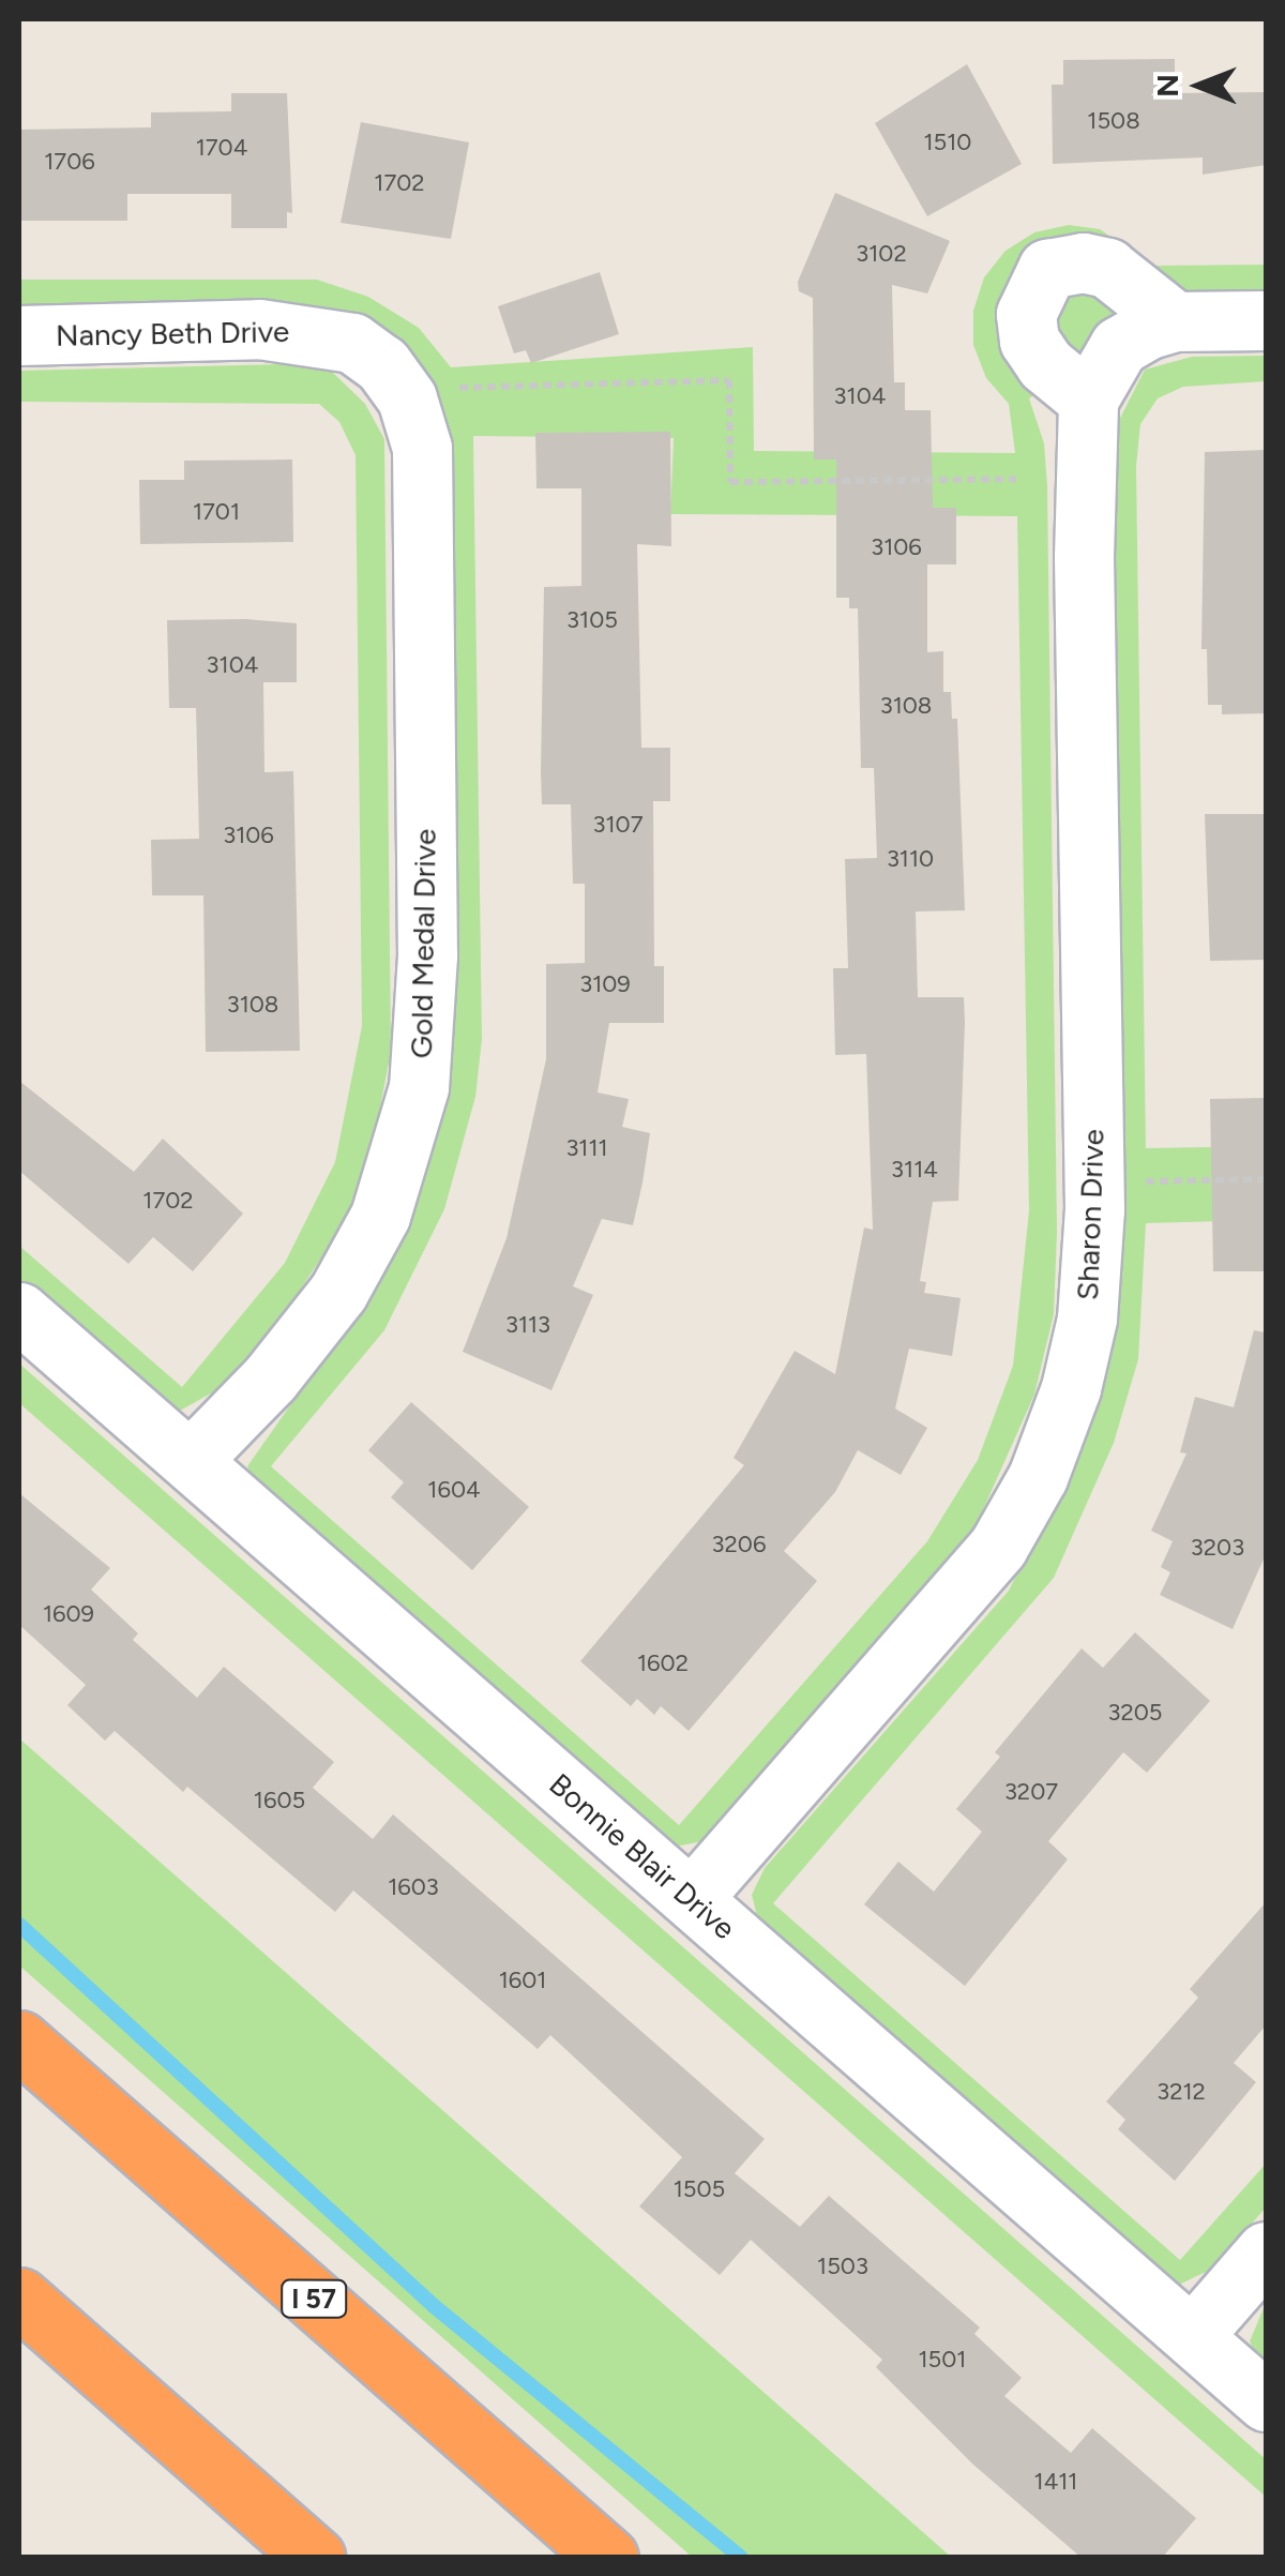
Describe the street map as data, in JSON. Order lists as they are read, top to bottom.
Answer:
{
  "streets": {
    "highway": ["I 57"],
    "street": [
      "Nancy Beth Drive",
      "Gold Medal Drive",
      "Sharon Drive",
      "Bonnie Blair Drive"
    ]
  },
  "crossings": [
    ["Nancy Beth Drive", "Gold Medal Drive"],
    ["Gold Medal Drive", "Bonnie Blair Drive"],
    ["Sharon Drive", "Bonnie Blair Drive"]
  ],
  "house_numbers": [
    "1508",
    "1510",
    "1704",
    "1706",
    "1702",
    "3102",
    "3104",
    "1701",
    "3106",
    "3105",
    "3104",
    "3108",
    "3107",
    "3106",
    "3110",
    "3109",
    "3108",
    "3111",
    "3114",
    "1702",
    "3113",
    "1604",
    "3206",
    "3203",
    "1609",
    "1602",
    "3205",
    "3207",
    "1605",
    "1603",
    "1601",
    "3212",
    "1505",
    "1503",
    "1501",
    "1411"
  ],
  "north": "left"
}
